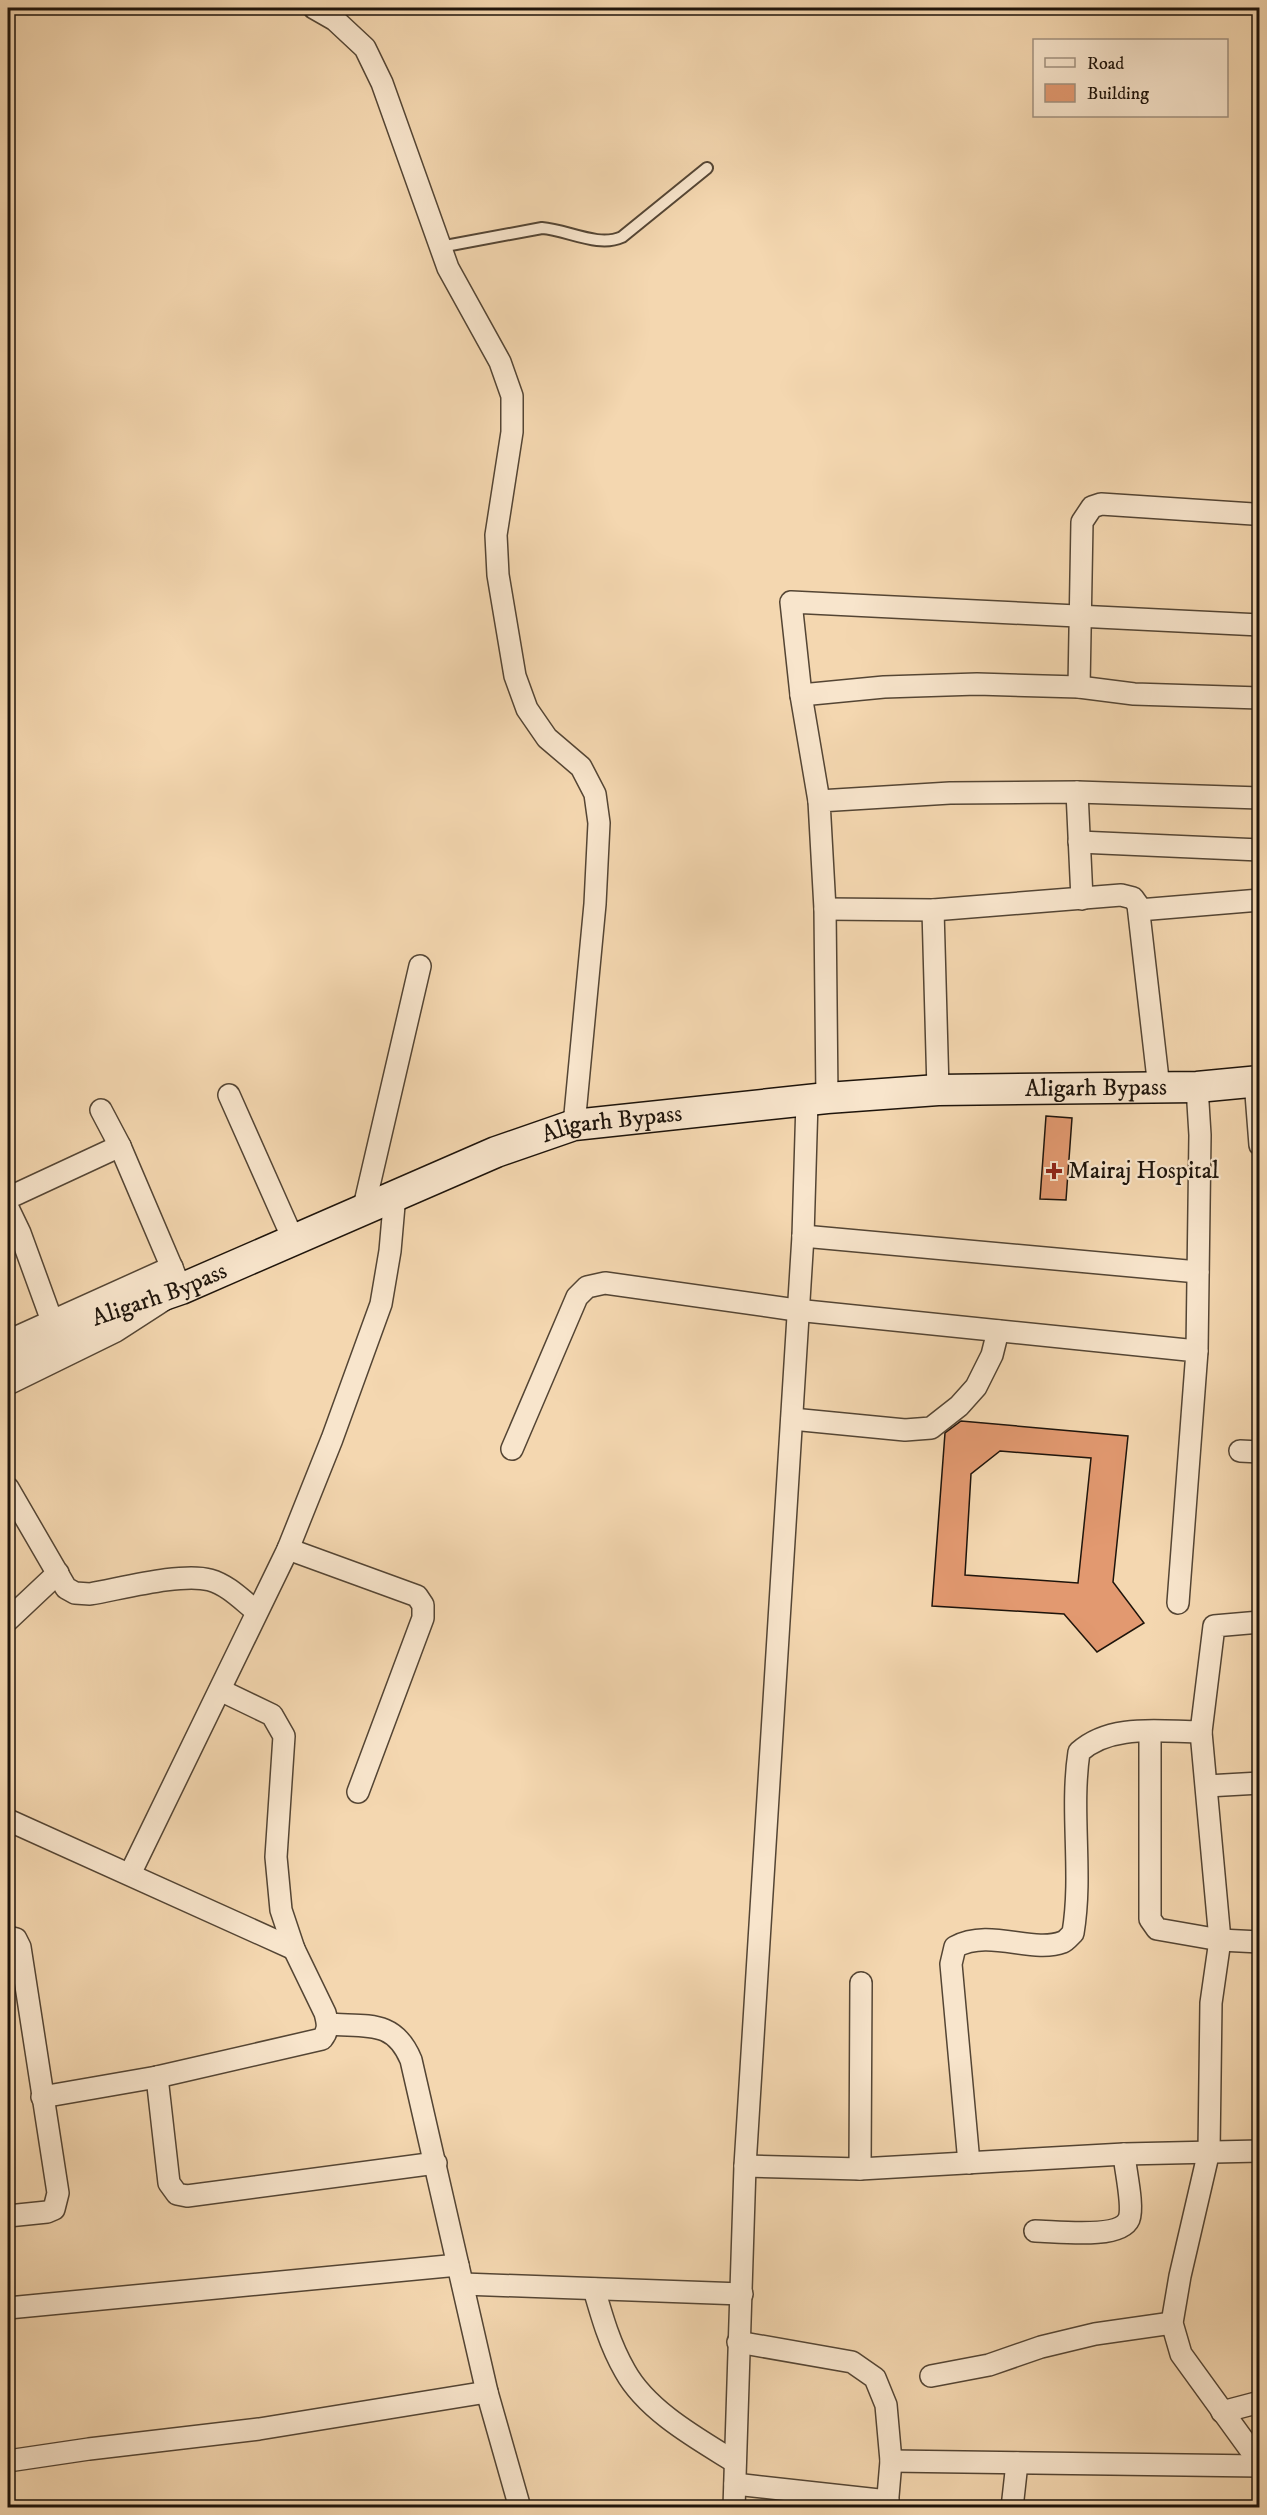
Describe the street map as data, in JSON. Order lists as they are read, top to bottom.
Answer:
{
  "streets": {
    "main road": ["Aligarh Bypass"]
  },
  "places": {
    "health": ["Mairaj Hospital"]
  },
  "legend": ["Road", "Building"]
}
